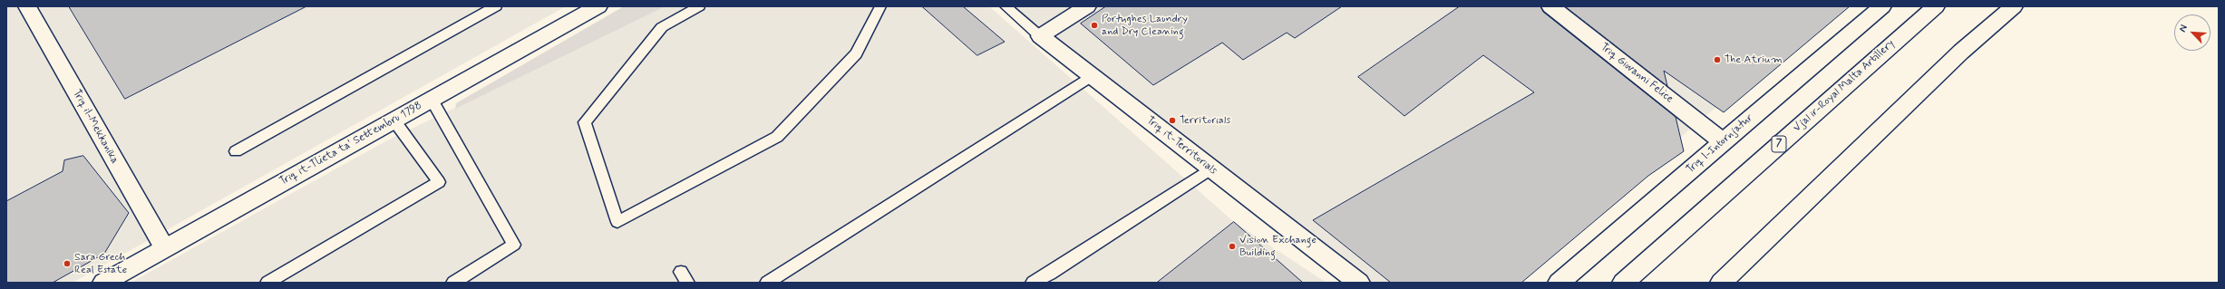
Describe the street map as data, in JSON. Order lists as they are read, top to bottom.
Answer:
{
  "streets": {
    "main road": [
      "Triq Giovanni Felice",
      "Vjal ir-Royal Malta Artillery",
      "Triq il-Mekkanika",
      "Triq it-Tlieta ta' Settembru 1798",
      "Triq l-Intornjatur",
      "7",
      "Triq it-Territorials"
    ]
  },
  "crossings": [
    ["Triq Giovanni Felice", "Triq l-Intornjatur"],
    ["Triq il-Mekkanika", "Triq it-Tlieta ta' Settembru 1798"]
  ],
  "places": [
    "Portughes Laundry and Dry Cleaning",
    "The Atrium",
    "Territorials",
    "Vision Exchange Building",
    "Sara Grech Real Estate"
  ],
  "north": "top left"
}
